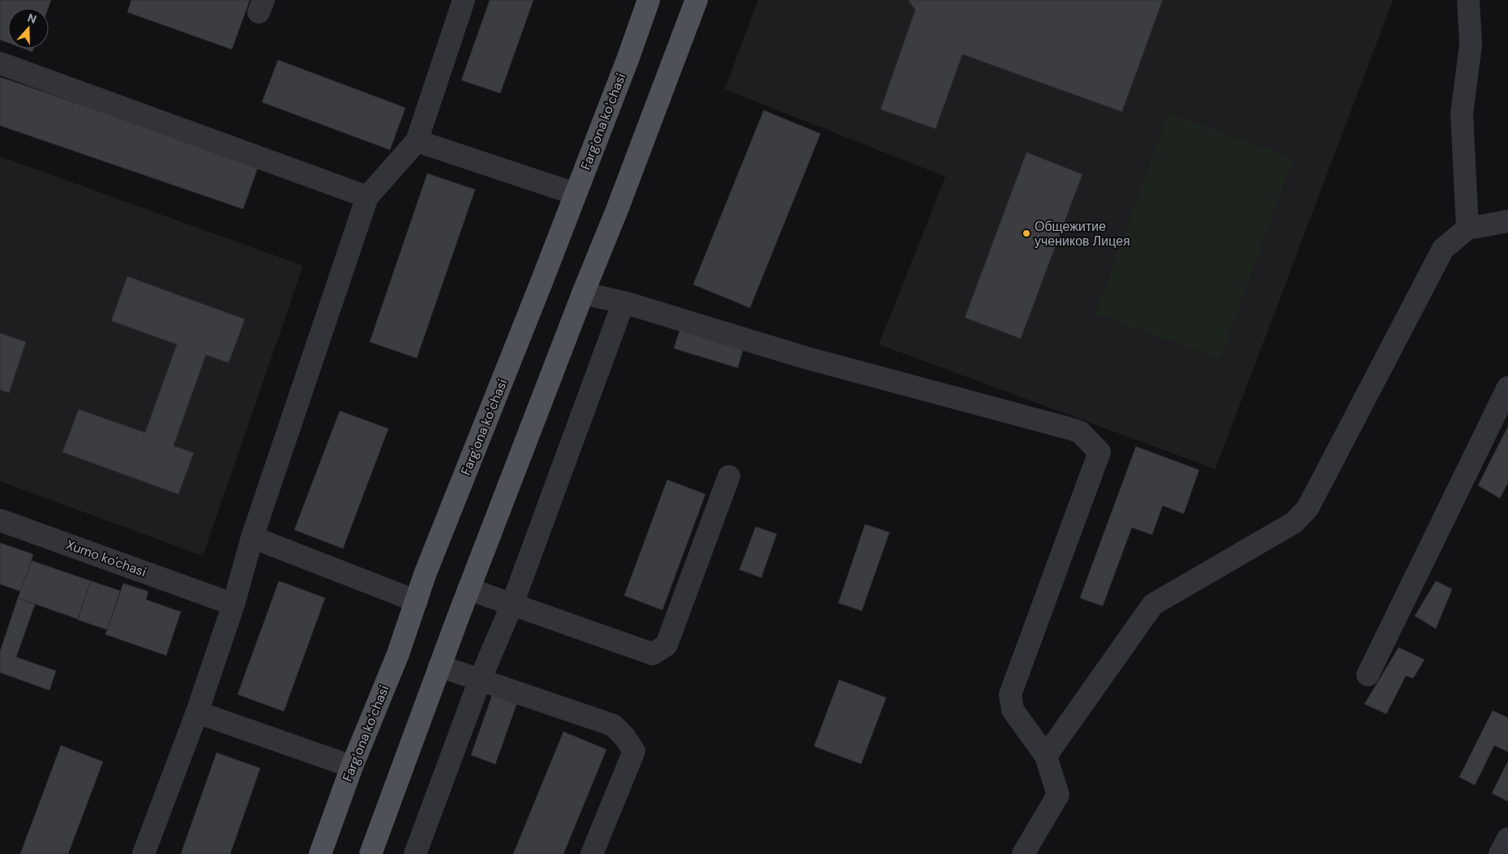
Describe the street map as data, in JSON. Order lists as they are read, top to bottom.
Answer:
{
  "streets": {
    "main road": ["Fargʻona koʻchasi"],
    "street": ["Xumo ko'chasi"]
  },
  "places": ["Общежитие учеников Лицея"],
  "north": "top"
}
